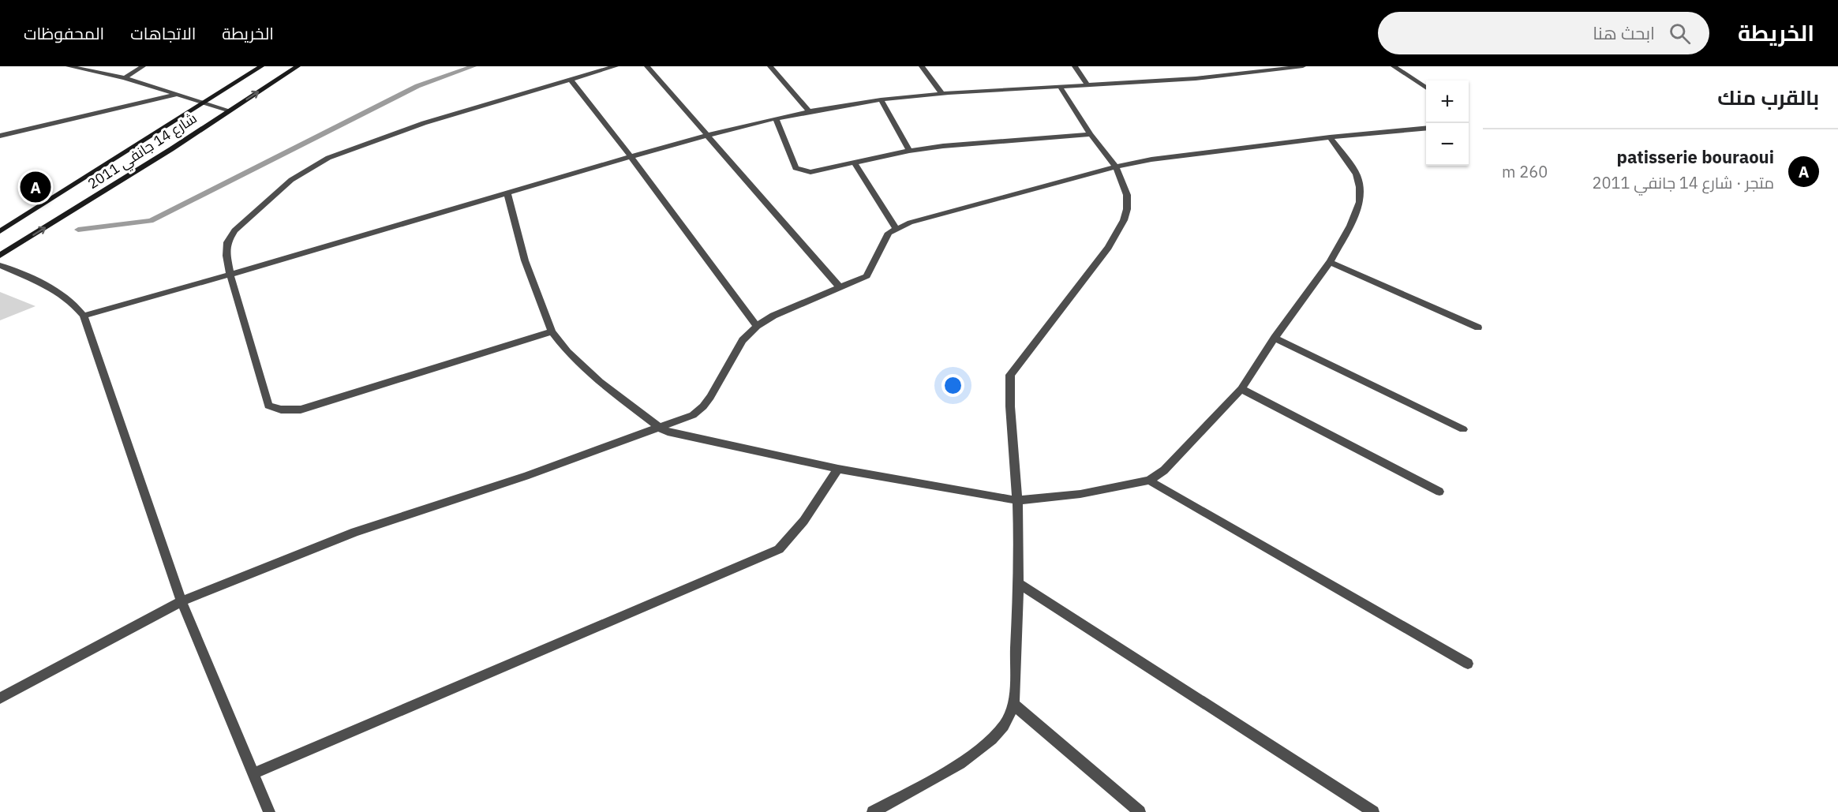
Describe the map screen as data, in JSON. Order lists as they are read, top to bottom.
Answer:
{
  "streets": {
    "main road": ["شارع 14 جانفي 2011"]
  },
  "page": {
    "header": "الخريطة",
    "search": "ابحث هنا",
    "nav": ["الخريطة", "الاتجاهات", "المحفوظات"],
    "heading": "بالقرب منك",
    "map_buttons": ["+", "−"],
    "list": [
      {
        "mark": "A",
        "name": "patisserie bouraoui",
        "note": "متجر · شارع 14 جانفي 2011",
        "value": "260 m"
      }
    ],
    "pins": "A"
  }
}
